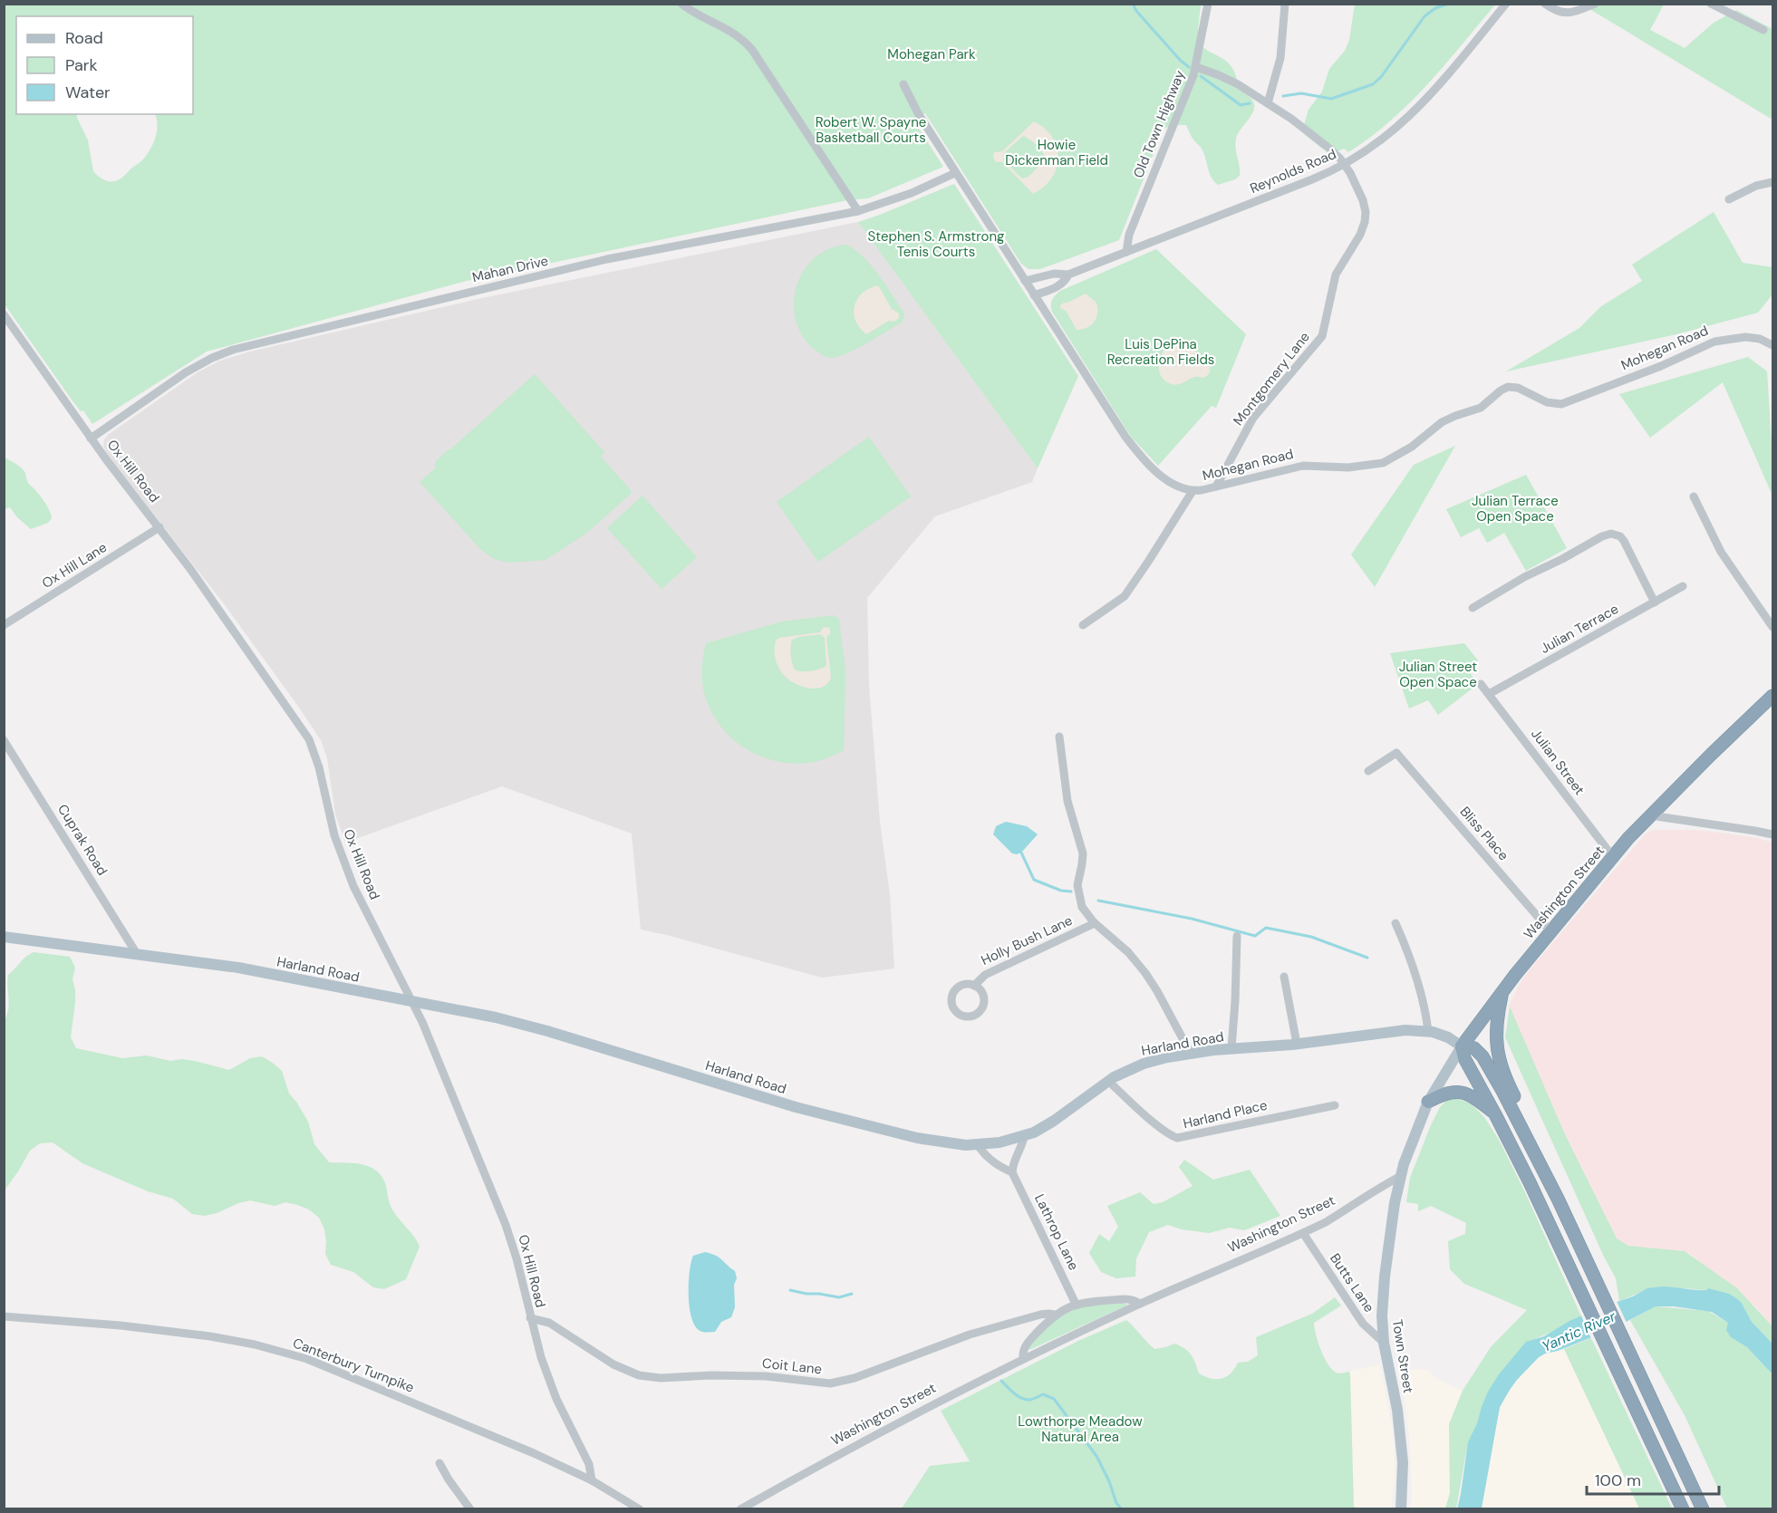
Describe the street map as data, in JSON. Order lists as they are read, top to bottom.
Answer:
{
  "streets": {
    "highway": ["Washington Street"],
    "main road": ["Harland Road", "Town Street"],
    "street": [
      "Old Town Highway",
      "Reynolds Road",
      "Mahan Drive",
      "Mohegan Road",
      "Montgomery Lane",
      "Ox Hill Road",
      "Ox Hill Lane",
      "Julian Terrace",
      "Julian Street",
      "Bliss Place",
      "Cuprak Road",
      "Holly Bush Lane",
      "Harland Place",
      "Lathrop Lane",
      "Butts Lane",
      "Canterbury Turnpike",
      "Coit Lane"
    ]
  },
  "crossings": [
    ["Old Town Highway", "Reynolds Road"],
    ["Old Town Highway", "Montgomery Lane"],
    ["Reynolds Road", "Mohegan Road"],
    ["Reynolds Road", "Montgomery Lane"],
    ["Mahan Drive", "Mohegan Road"],
    ["Mahan Drive", "Ox Hill Road"],
    ["Mohegan Road", "Montgomery Lane"],
    ["Ox Hill Road", "Ox Hill Lane"],
    ["Ox Hill Road", "Harland Road"],
    ["Ox Hill Road", "Canterbury Turnpike"],
    ["Ox Hill Road", "Coit Lane"],
    ["Julian Terrace", "Julian Street"],
    ["Julian Street", "Washington Street"],
    ["Bliss Place", "Washington Street"],
    ["Cuprak Road", "Harland Road"],
    ["Washington Street", "Harland Road"],
    ["Washington Street", "Butts Lane"],
    ["Washington Street", "Town Street"],
    ["Harland Road", "Harland Place"],
    ["Butts Lane", "Town Street"]
  ],
  "water": ["Yantic River"],
  "parks": [
    "Mohegan Park",
    "Robert W. Spayne Basketball Courts",
    "Howie Dickenman Field",
    "Stephen S. Armstrong Tenis Courts",
    "Luis DePina Recreation Fields",
    "Julian Terrace Open Space",
    "Julian Street Open Space",
    "Lowthorpe Meadow Natural Area"
  ],
  "legend": ["Road", "Park", "Water"],
  "scale_bar": "100 m"
}
